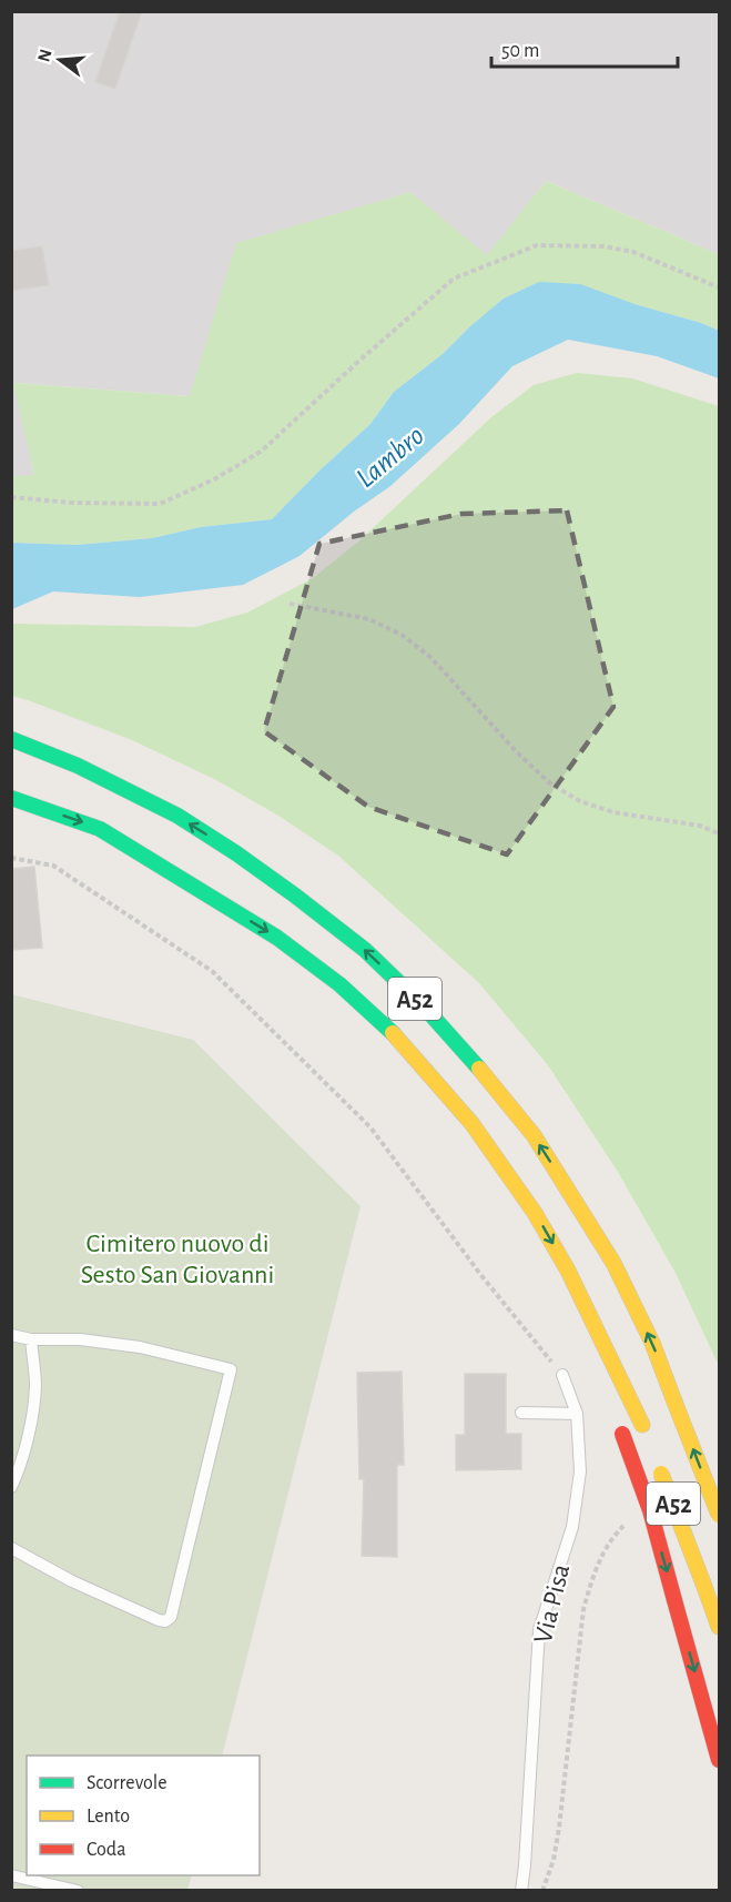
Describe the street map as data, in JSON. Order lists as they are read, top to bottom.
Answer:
{
  "streets": {
    "highway": ["A52"],
    "lane": ["Via Pisa"]
  },
  "water": ["Lambro"],
  "parks": ["Cimitero nuovo di Sesto San Giovanni"],
  "legend": ["Scorrevole", "Lento", "Coda"],
  "scale_bar": "50 m",
  "north": "left"
}
